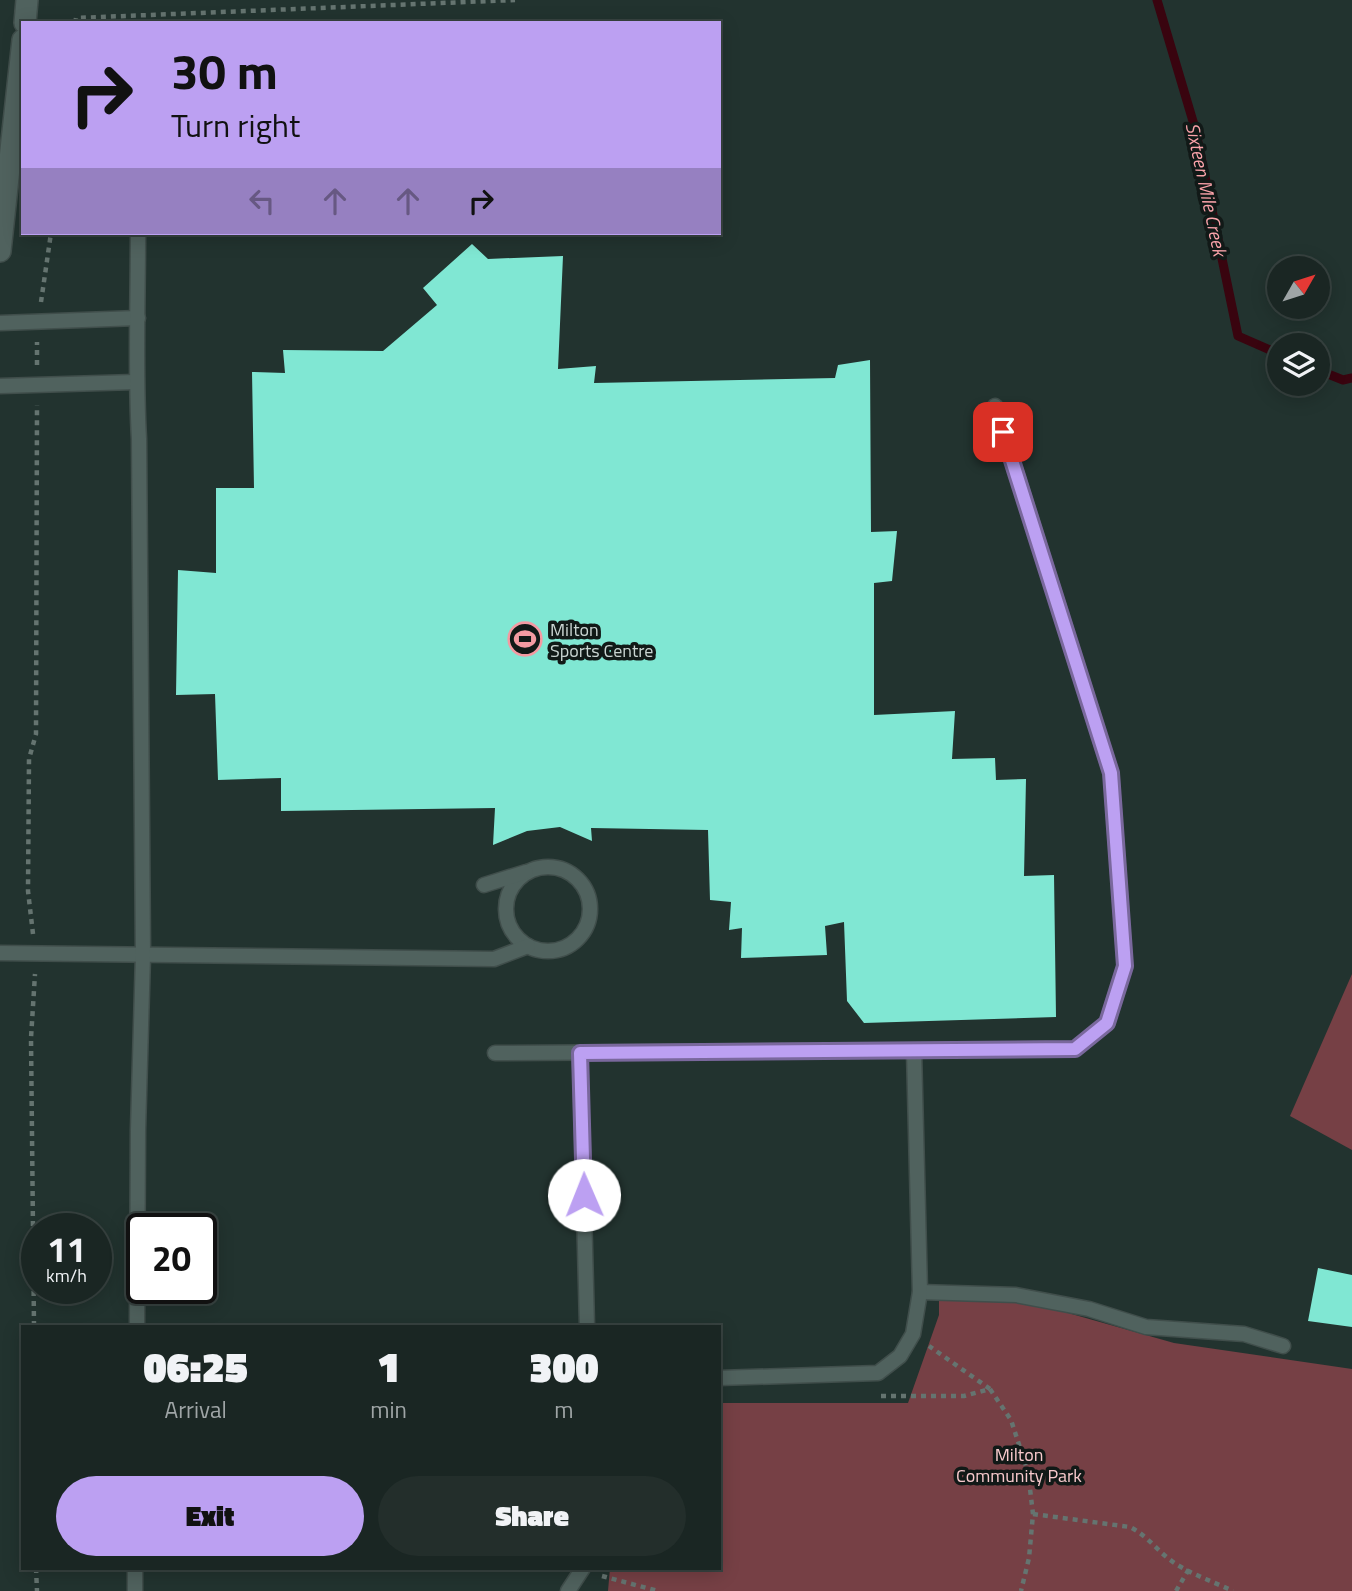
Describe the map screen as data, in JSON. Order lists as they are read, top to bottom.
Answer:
{
  "water": ["Sixteen Mile Creek"],
  "parks": ["Milton Community Park"],
  "places": {
    "sports": ["Milton Sports Centre"]
  },
  "north": "top right",
  "page": {
    "turn": ["30 m", "Turn right"],
    "speed": "11 km/h",
    "limit": "20",
    "eta": [
      "06:25",
      "Arrival",
      "1",
      "min",
      "300",
      "m"
    ],
    "buttons": ["Exit", "Share"]
  }
}
